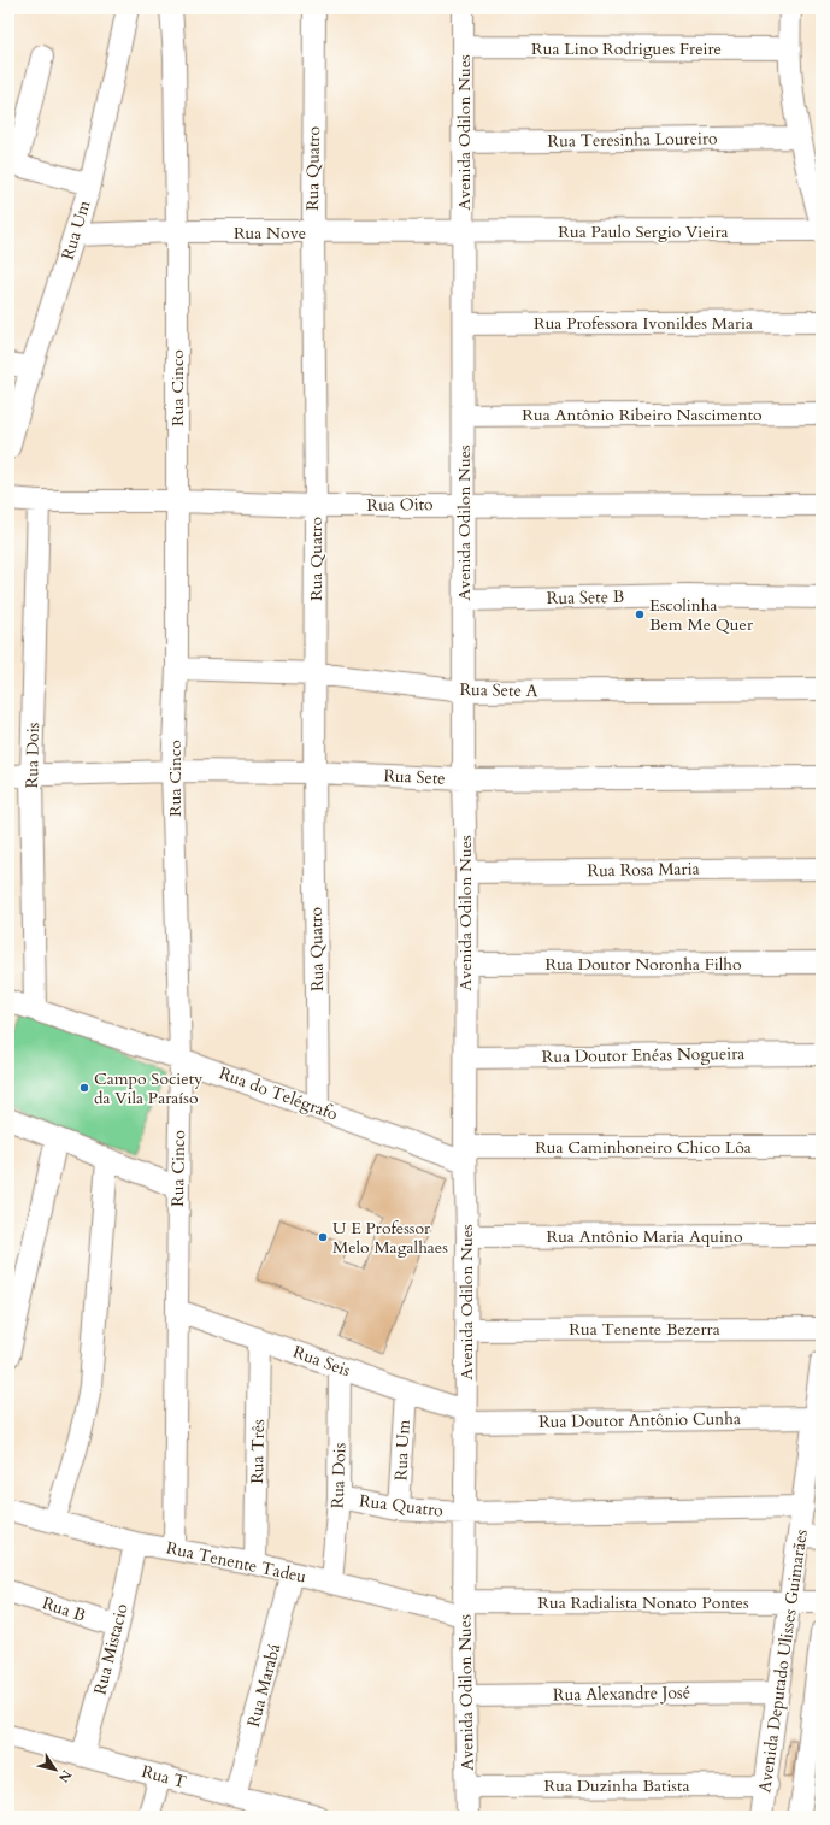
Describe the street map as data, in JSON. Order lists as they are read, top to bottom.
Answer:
{
  "streets": {
    "street": [
      "Rua Lino Rodrigues Freire",
      "Avenida Odilon Nues",
      "Rua Teresinha Loureiro",
      "Rua Quatro",
      "Rua Um",
      "Rua Paulo Sergio Vieira",
      "Rua Nove",
      "Rua Professora Ivonildes Maria",
      "Rua Cinco",
      "Rua Antônio Ribeiro Nascimento",
      "Rua Oito",
      "Rua Sete B",
      "Rua Sete A",
      "Rua Dois",
      "Rua Sete",
      "Rua Rosa Maria",
      "Rua Doutor Noronha Filho",
      "Rua Doutor Enéas Nogueira",
      "Rua do Telégrafo",
      "Rua Caminhoneiro Chico Lôa",
      "Rua Antônio Maria Aquino",
      "Rua Tenente Bezerra",
      "Rua Seis",
      "Rua Doutor Antônio Cunha",
      "Rua Três",
      "Rua Tenente Tadeu",
      "Rua Radialista Nonato Pontes",
      "Rua B",
      "Rua Mistacio",
      "Avenida Deputado Ulisses Guimarães",
      "Rua Marabá",
      "Rua Alexandre José",
      "Rua T",
      "Rua Duzinha Batista"
    ]
  },
  "crossings": [
    ["Rua Lino Rodrigues Freire", "Avenida Odilon Nues"],
    ["Avenida Odilon Nues", "Rua Teresinha Loureiro"],
    ["Avenida Odilon Nues", "Rua Quatro"],
    ["Avenida Odilon Nues", "Rua Paulo Sergio Vieira"],
    ["Avenida Odilon Nues", "Rua Nove"],
    ["Avenida Odilon Nues", "Rua Professora Ivonildes Maria"],
    ["Avenida Odilon Nues", "Rua Antônio Ribeiro Nascimento"],
    ["Avenida Odilon Nues", "Rua Oito"],
    ["Avenida Odilon Nues", "Rua Sete B"],
    ["Avenida Odilon Nues", "Rua Sete A"],
    ["Avenida Odilon Nues", "Rua Sete"],
    ["Avenida Odilon Nues", "Rua Rosa Maria"],
    ["Avenida Odilon Nues", "Rua Doutor Noronha Filho"],
    ["Avenida Odilon Nues", "Rua Doutor Enéas Nogueira"],
    ["Avenida Odilon Nues", "Rua do Telégrafo"],
    ["Avenida Odilon Nues", "Rua Caminhoneiro Chico Lôa"],
    ["Avenida Odilon Nues", "Rua Antônio Maria Aquino"],
    ["Avenida Odilon Nues", "Rua Tenente Bezerra"],
    ["Avenida Odilon Nues", "Rua Seis"],
    ["Avenida Odilon Nues", "Rua Doutor Antônio Cunha"],
    ["Avenida Odilon Nues", "Rua Tenente Tadeu"],
    ["Avenida Odilon Nues", "Rua Radialista Nonato Pontes"],
    ["Avenida Odilon Nues", "Rua Alexandre José"],
    ["Avenida Odilon Nues", "Rua Duzinha Batista"],
    ["Rua Quatro", "Rua Um"],
    ["Rua Quatro", "Rua Nove"],
    ["Rua Quatro", "Rua Oito"],
    ["Rua Quatro", "Rua Sete A"],
    ["Rua Quatro", "Rua Dois"],
    ["Rua Quatro", "Rua Sete"],
    ["Rua Quatro", "Rua do Telégrafo"],
    ["Rua Um", "Rua Nove"],
    ["Rua Um", "Rua Seis"],
    ["Rua Paulo Sergio Vieira", "Rua Nove"],
    ["Rua Nove", "Rua Cinco"],
    ["Rua Cinco", "Rua Oito"],
    ["Rua Cinco", "Rua Sete A"],
    ["Rua Cinco", "Rua Sete"],
    ["Rua Cinco", "Rua do Telégrafo"],
    ["Rua Cinco", "Rua Seis"],
    ["Rua Cinco", "Rua Tenente Tadeu"],
    ["Rua Oito", "Rua Dois"],
    ["Rua Dois", "Rua Sete"],
    ["Rua Dois", "Rua do Telégrafo"],
    ["Rua Dois", "Rua Seis"],
    ["Rua Dois", "Rua Tenente Tadeu"],
    ["Rua do Telégrafo", "Rua Caminhoneiro Chico Lôa"],
    ["Rua Seis", "Rua Doutor Antônio Cunha"],
    ["Rua Seis", "Rua Três"],
    ["Rua Doutor Antônio Cunha", "Avenida Deputado Ulisses Guimarães"],
    ["Rua Três", "Rua Tenente Tadeu"],
    ["Rua Tenente Tadeu", "Rua Radialista Nonato Pontes"],
    ["Rua Tenente Tadeu", "Rua Mistacio"],
    ["Rua Tenente Tadeu", "Rua Marabá"],
    ["Rua Radialista Nonato Pontes", "Avenida Deputado Ulisses Guimarães"],
    ["Rua B", "Rua Mistacio"],
    ["Rua Mistacio", "Rua T"],
    ["Avenida Deputado Ulisses Guimarães", "Rua Alexandre José"],
    ["Avenida Deputado Ulisses Guimarães", "Rua Duzinha Batista"],
    ["Rua Marabá", "Rua T"]
  ],
  "places": ["Escolinha Bem Me Quer", "Campo Society da Vila Paraíso", "U E Professor Melo Magalhaes"],
  "north": "bottom right"
}
